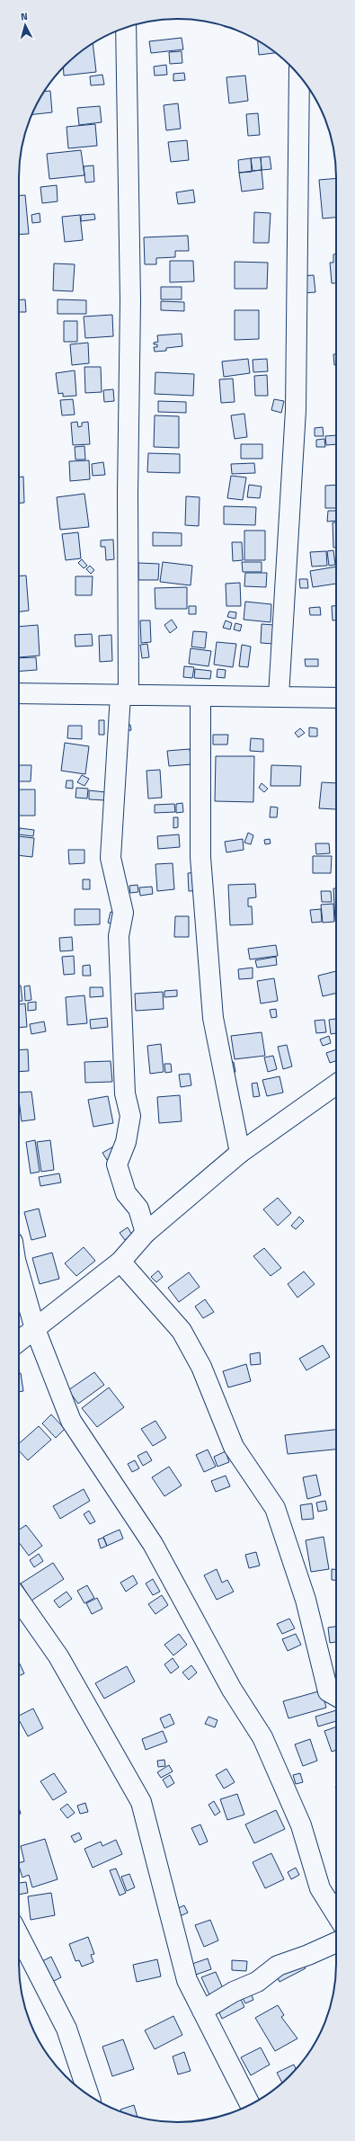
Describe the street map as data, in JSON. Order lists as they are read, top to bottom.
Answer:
{
  "north": "top"
}
